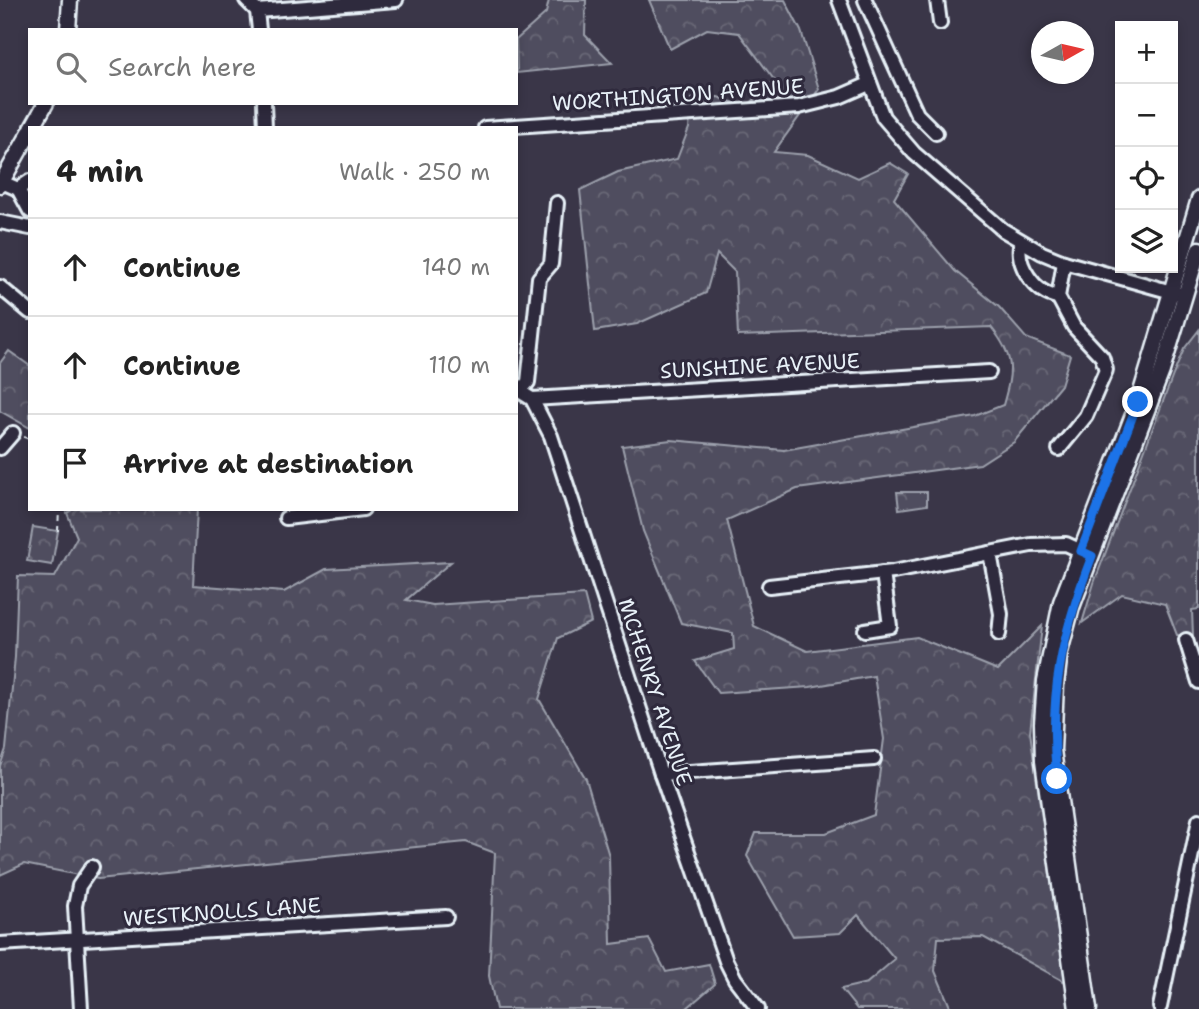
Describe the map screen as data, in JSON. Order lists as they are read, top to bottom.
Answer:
{
  "streets": {
    "street": [
      "WORTHINGTON AVENUE",
      "SUNSHINE AVENUE",
      "MCHENRY AVENUE",
      "WESTKNOLLS LANE"
    ]
  },
  "crossings": [
    ["SUNSHINE AVENUE", "MCHENRY AVENUE"]
  ],
  "north": "right",
  "page": {
    "map_buttons": ["+", "−"],
    "search": "Search here",
    "heading": ["4 min", "Walk · 250 m"],
    "list": [
      ["Continue", "140 m"],
      ["Continue", "110 m"],
      "Arrive at destination"
    ]
  }
}
